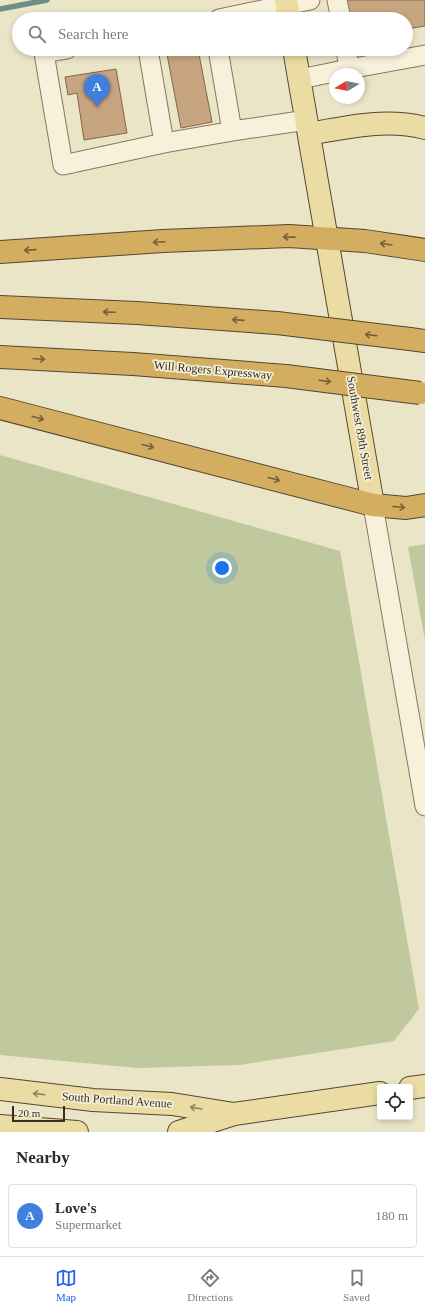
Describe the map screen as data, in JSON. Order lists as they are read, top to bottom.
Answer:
{
  "streets": {
    "highway": ["Will Rogers Expressway"],
    "main road": ["Southwest 89th Street", "South Portland Avenue"]
  },
  "scale_bar": "20 m",
  "north": "left",
  "page": {
    "search": "Search here",
    "pins": "A",
    "scale": "20 m",
    "heading": "Nearby",
    "list": [
      {
        "mark": "A",
        "name": "Love's",
        "note": "Supermarket",
        "value": "180 m"
      }
    ],
    "nav": ["Map", "Directions", "Saved"]
  }
}
